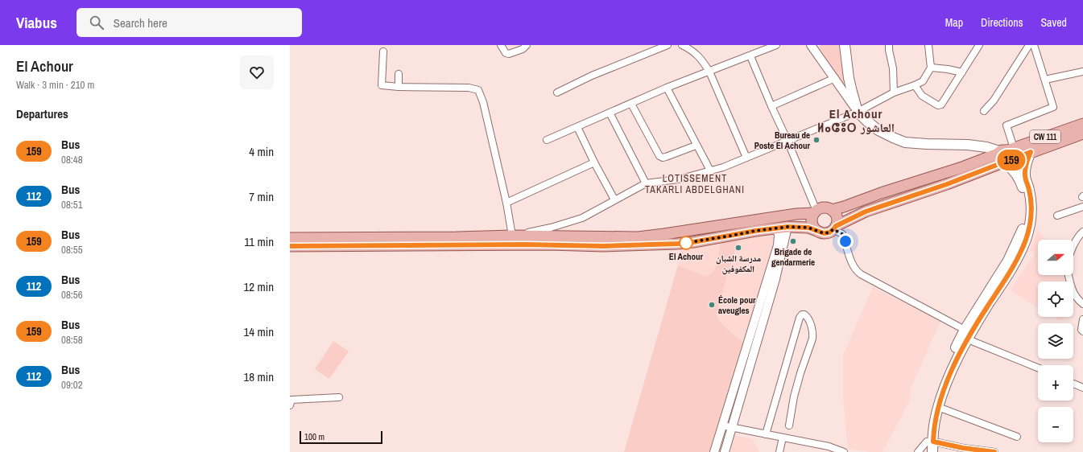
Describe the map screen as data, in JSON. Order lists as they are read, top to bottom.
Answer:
{
  "streets": {
    "main road": ["CW 111"]
  },
  "districts": ["El Achour ⵍⴰⵛⵓⵔ العاشور", "LOTISSEMENT TAKARLI ABDELGHANI"],
  "places": [
    "Bureau de Poste El Achour",
    "Brigade de gendarmerie",
    "El Achour",
    "مدرسة الشبان المكفوفين",
    "École pour aveugles"
  ],
  "lines": ["bus line 159"],
  "scale_bar": "100 m",
  "north": "right",
  "page": {
    "header": "Viabus",
    "search": "Search here",
    "nav": ["Map", "Directions", "Saved"],
    "heading": [
      ["El Achour", "Walk · 3 min · 210 m"],
      "Departures"
    ],
    "on_map": "159",
    "list": [
      {
        "mark": "159",
        "name": "Bus",
        "note": "08:48",
        "value": "4 min"
      },
      {
        "mark": "112",
        "name": "Bus",
        "note": "08:51",
        "value": "7 min"
      },
      {
        "mark": "159",
        "name": "Bus",
        "note": "08:55",
        "value": "11 min"
      },
      {
        "mark": "112",
        "name": "Bus",
        "note": "08:56",
        "value": "12 min"
      },
      {
        "mark": "159",
        "name": "Bus",
        "note": "08:58",
        "value": "14 min"
      },
      {
        "mark": "112",
        "name": "Bus",
        "note": "09:02",
        "value": "18 min"
      }
    ],
    "map_buttons": ["+", "−"],
    "scale": "100 m"
  }
}
